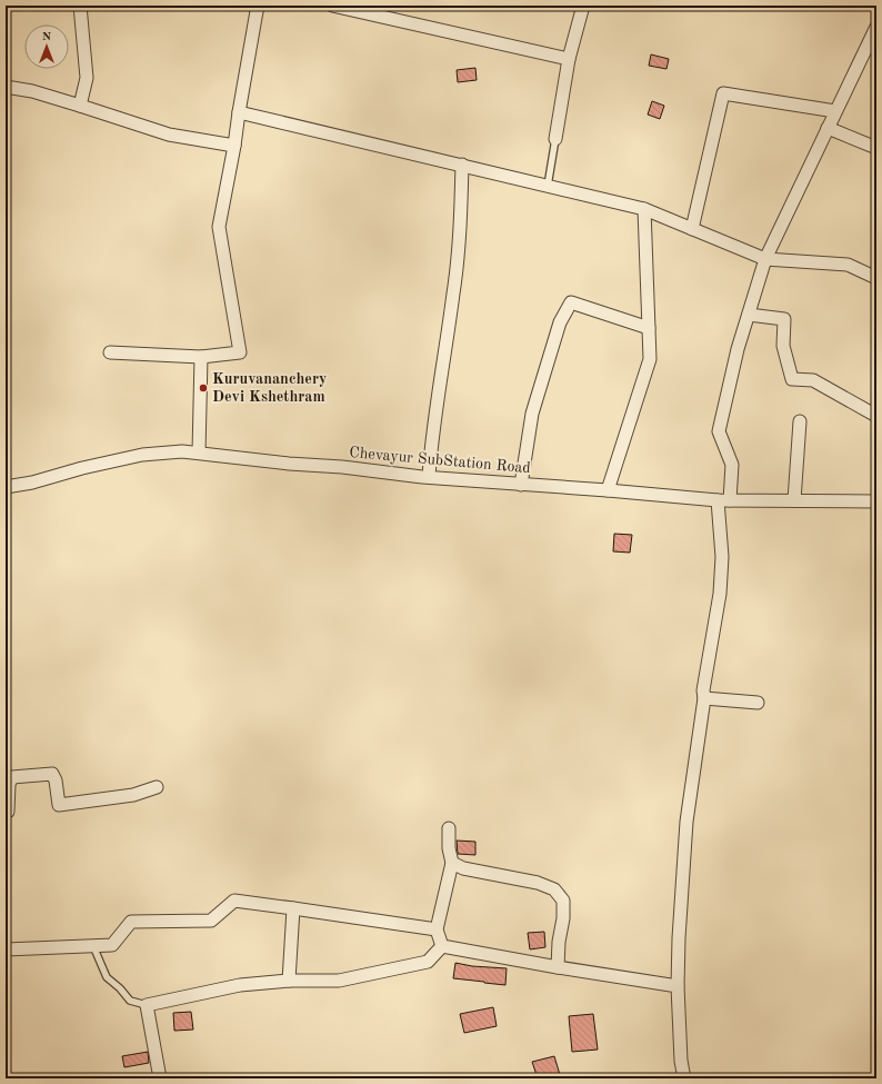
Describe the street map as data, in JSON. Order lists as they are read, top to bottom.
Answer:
{
  "streets": {
    "street": ["Chevayur SubStation Road"]
  },
  "places": ["Kuruvananchery Devi Kshethram"],
  "north": "top"
}
